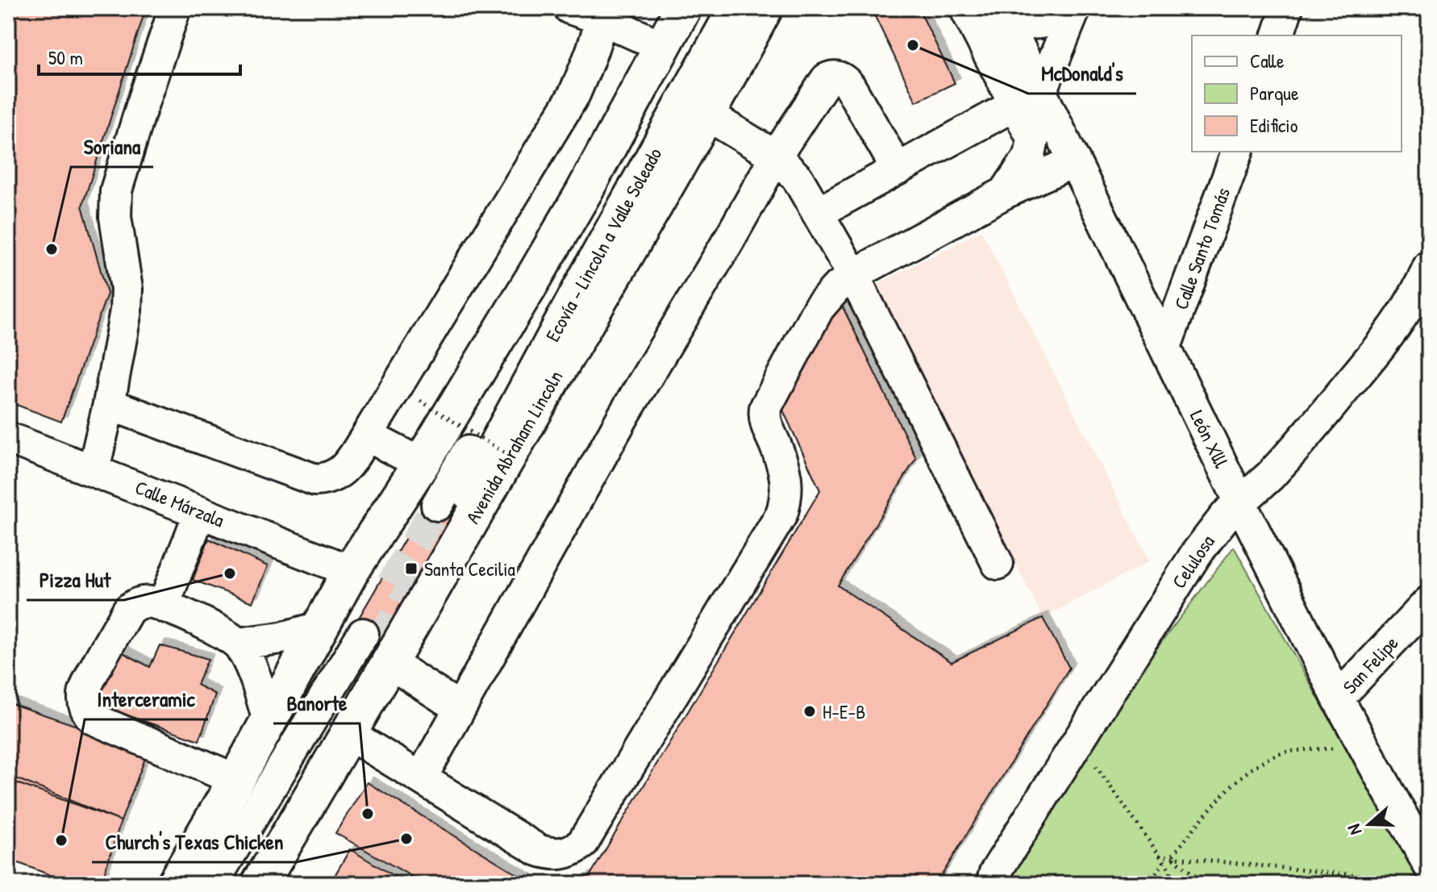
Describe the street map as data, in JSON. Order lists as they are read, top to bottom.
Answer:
{
  "streets": {
    "main road": ["Avenida Abraham Lincoln"],
    "street": [
      "Ecovía - Lincoln a Valle Soleado",
      "Calle Santo Tomás",
      "León Xlll",
      "Calle Márzala",
      "Celulosa",
      "San Felipe"
    ]
  },
  "crossings": [
    ["Calle Santo Tomás", "León Xlll"],
    ["León Xlll", "Celulosa"],
    ["León Xlll", "San Felipe"]
  ],
  "places": {
    "other": [
      "McDonald's",
      "Soriana",
      "Pizza Hut",
      "H-E-B",
      "Banorte",
      "Church's Texas Chicken",
      "Interceramic"
    ],
    "transit": ["Santa Cecilia"]
  },
  "legend": ["Calle", "Parque", "Edificio"],
  "scale_bar": "50 m",
  "north": "left"
}
